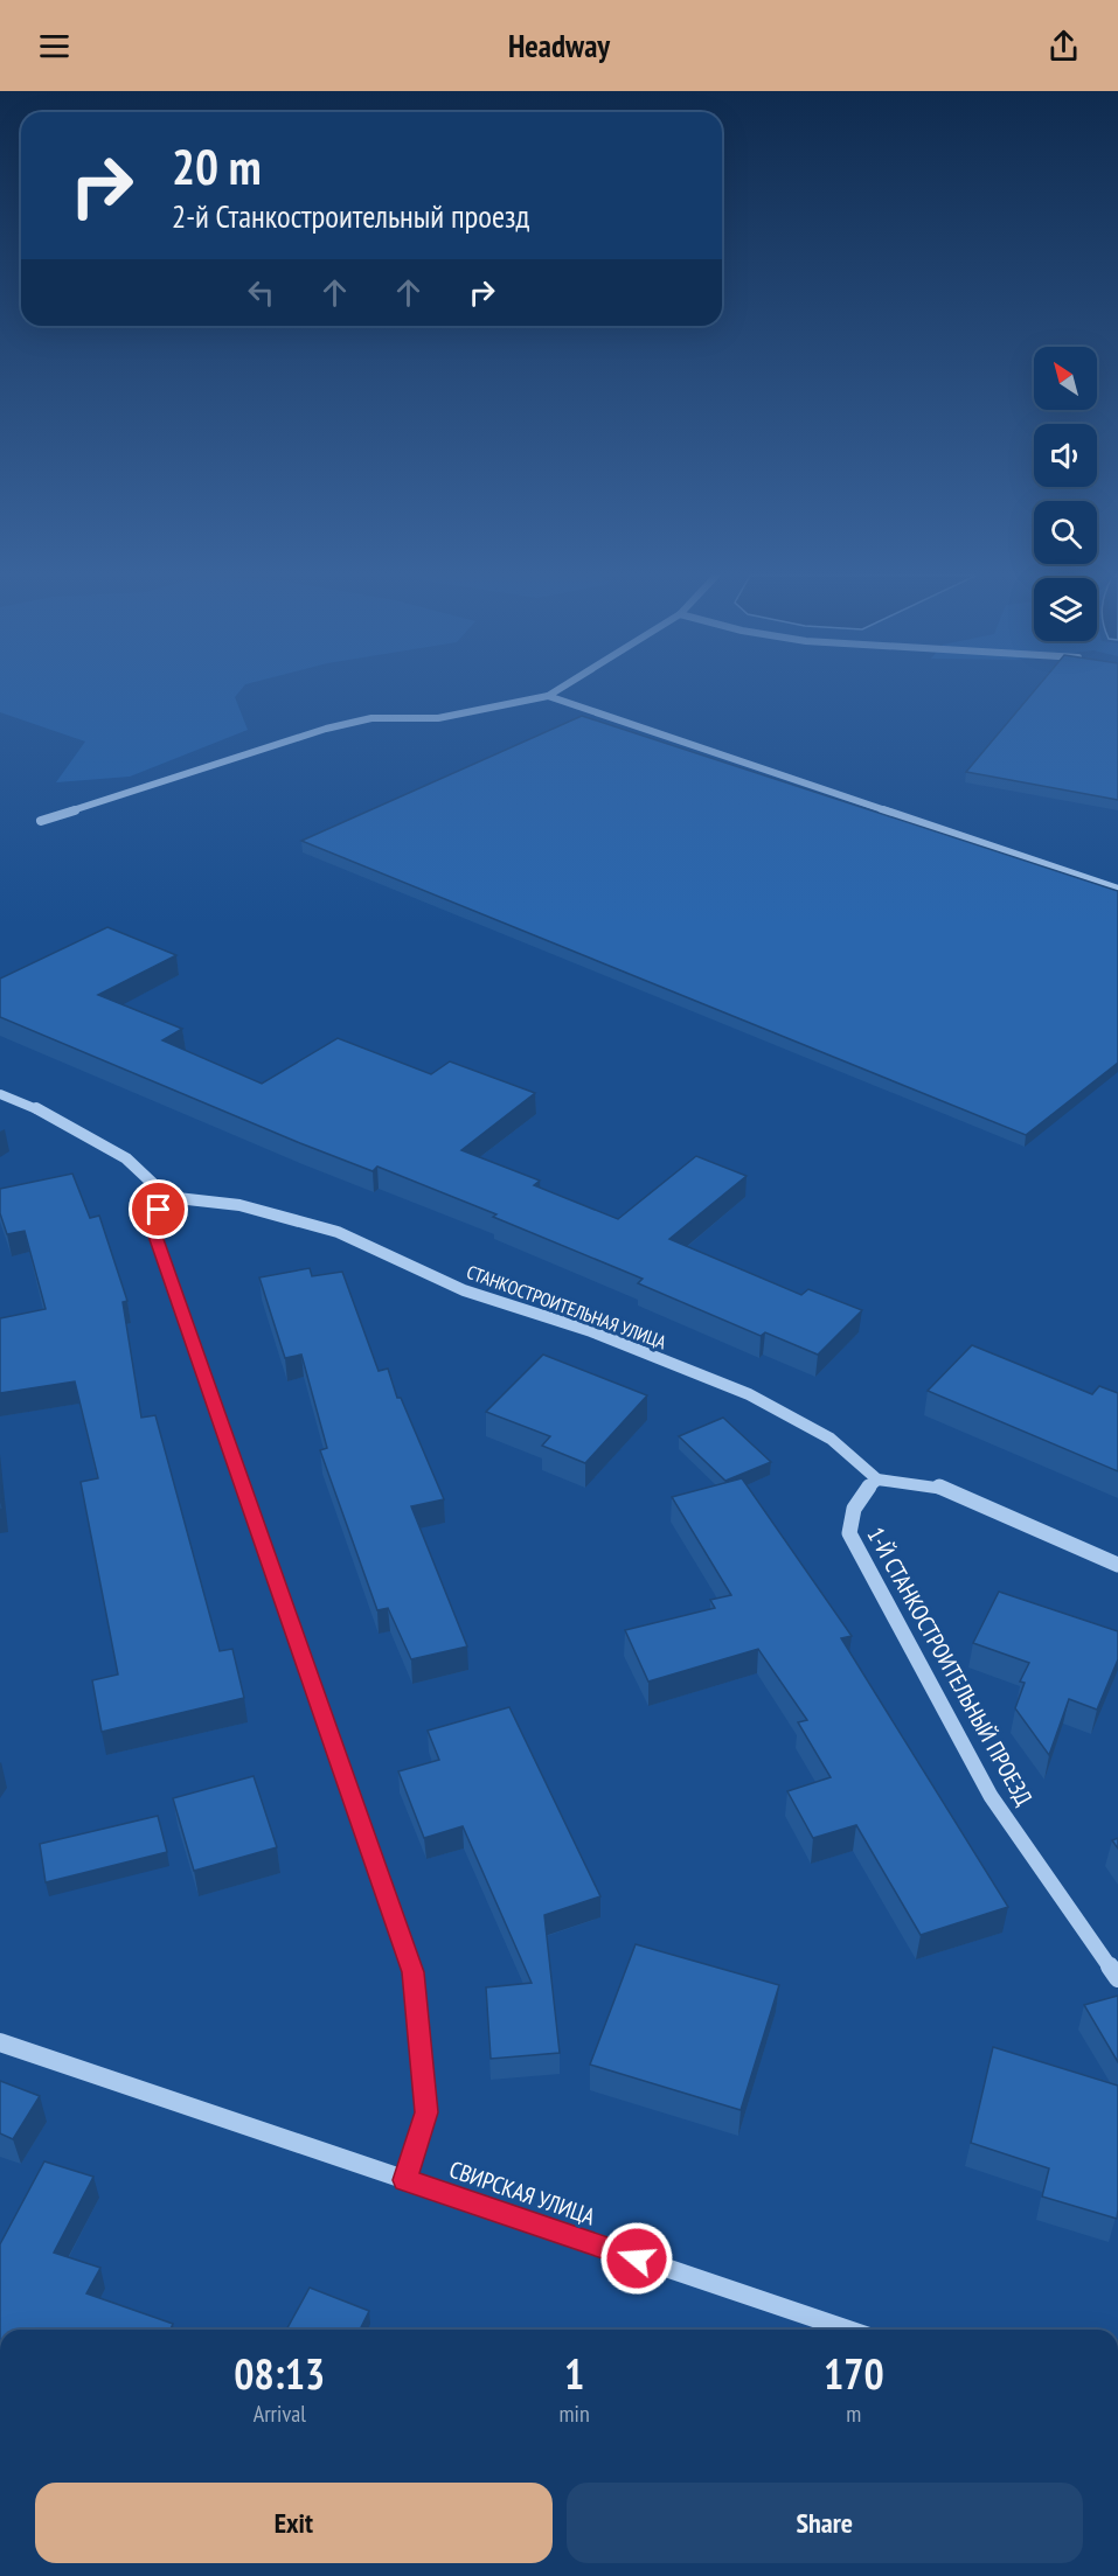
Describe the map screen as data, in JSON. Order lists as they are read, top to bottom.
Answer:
{
  "streets": {
    "street": ["СТАНКОСТРОИТЕЛЬНАЯ УЛИЦА", "1-Й СТАНКОСТРОИТЕЛЬНЫЙ ПРОЕЗД", "СВИРСКАЯ УЛИЦА"]
  },
  "crossings": [
    ["СТАНКОСТРОИТЕЛЬНАЯ УЛИЦА", "1-Й СТАНКОСТРОИТЕЛЬНЫЙ ПРОЕЗД"]
  ],
  "north": "top left",
  "page": {
    "header": "Headway",
    "turn": ["20 m", "2-й Станкостроительный проезд"],
    "eta": [
      "08:13",
      "Arrival",
      "1",
      "min",
      "170",
      "m"
    ],
    "buttons": ["Exit", "Share"]
  }
}
